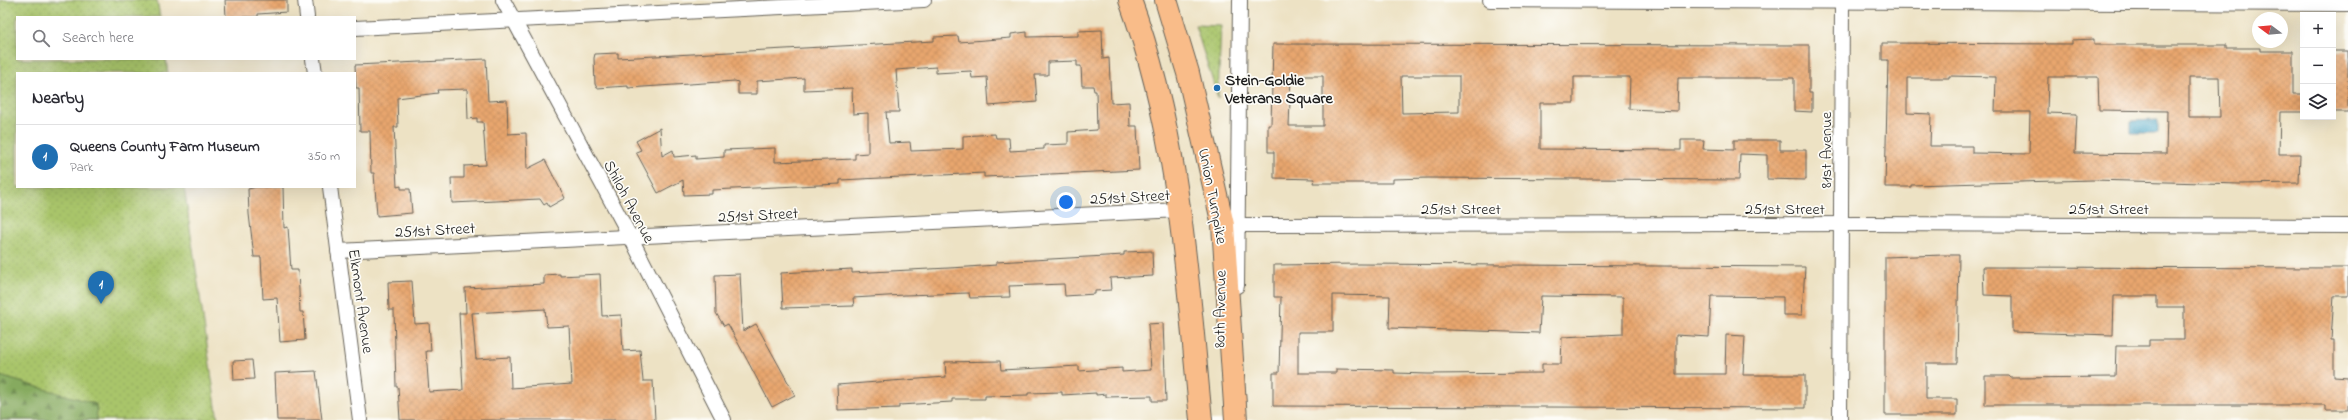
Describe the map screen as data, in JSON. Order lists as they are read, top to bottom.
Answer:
{
  "streets": {
    "main road": ["Union Turnpike"],
    "street": [
      "81st Avenue",
      "251st Street",
      "Shiloh Avenue",
      "Elkmont Avenue"
    ]
  },
  "crossings": [
    ["81st Avenue", "251st Street"],
    ["251st Street", "Union Turnpike"],
    ["251st Street", "Shiloh Avenue"],
    ["251st Street", "Elkmont Avenue"]
  ],
  "places": ["Stein-Goldie Veterans Square"],
  "north": "left",
  "page": {
    "map_buttons": ["+", "−"],
    "search": "Search here",
    "heading": "Nearby",
    "list": [
      {
        "mark": "1",
        "name": "Queens County Farm Museum",
        "note": "Park",
        "value": "350 m"
      }
    ],
    "pins": "1"
  }
}
